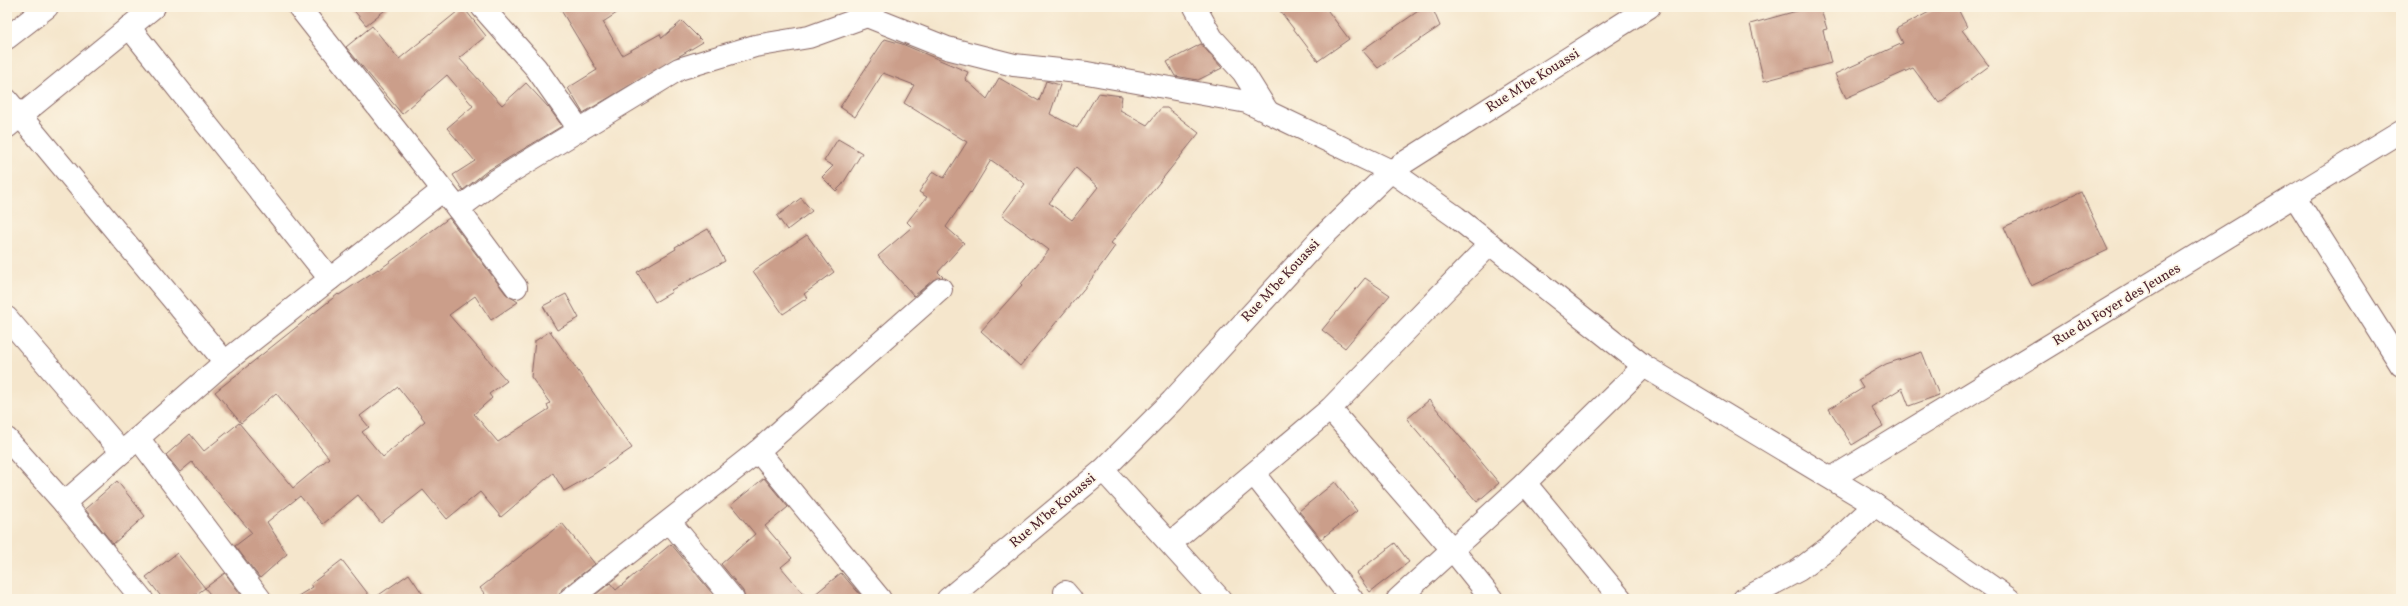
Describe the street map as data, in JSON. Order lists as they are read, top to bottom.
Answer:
{
  "streets": {
    "street": ["Rue M'be Kouassi", "Rue du Foyer des Jeunes"]
  }
}
